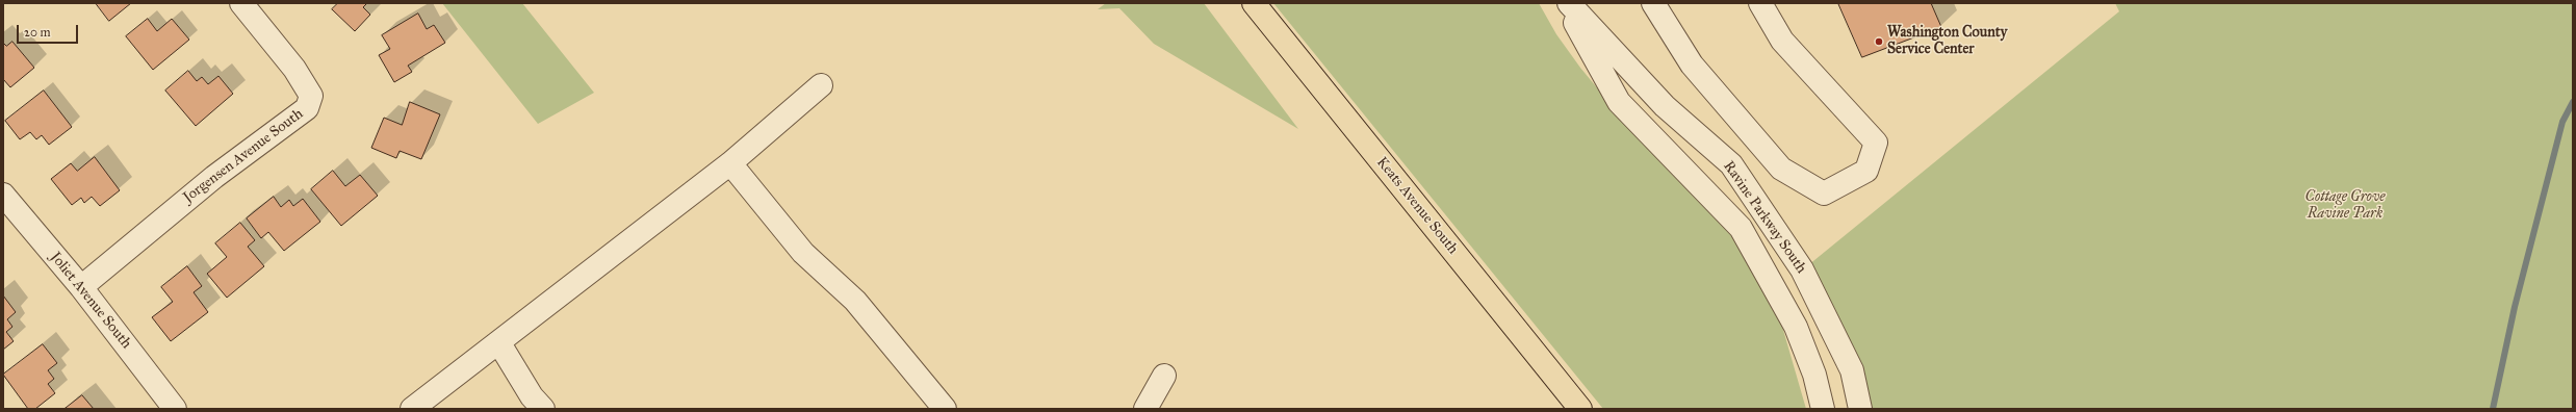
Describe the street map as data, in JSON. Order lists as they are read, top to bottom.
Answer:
{
  "streets": {
    "main road": ["Keats Avenue South"],
    "street": ["Jorgensen Avenue South", "Ravine Parkway South", "Joliet Avenue South"]
  },
  "crossings": [
    ["Jorgensen Avenue South", "Joliet Avenue South"]
  ],
  "parks": ["Cottage Grove Ravine Park"],
  "places": ["Washington County Service Center"],
  "scale_bar": "20 m"
}
